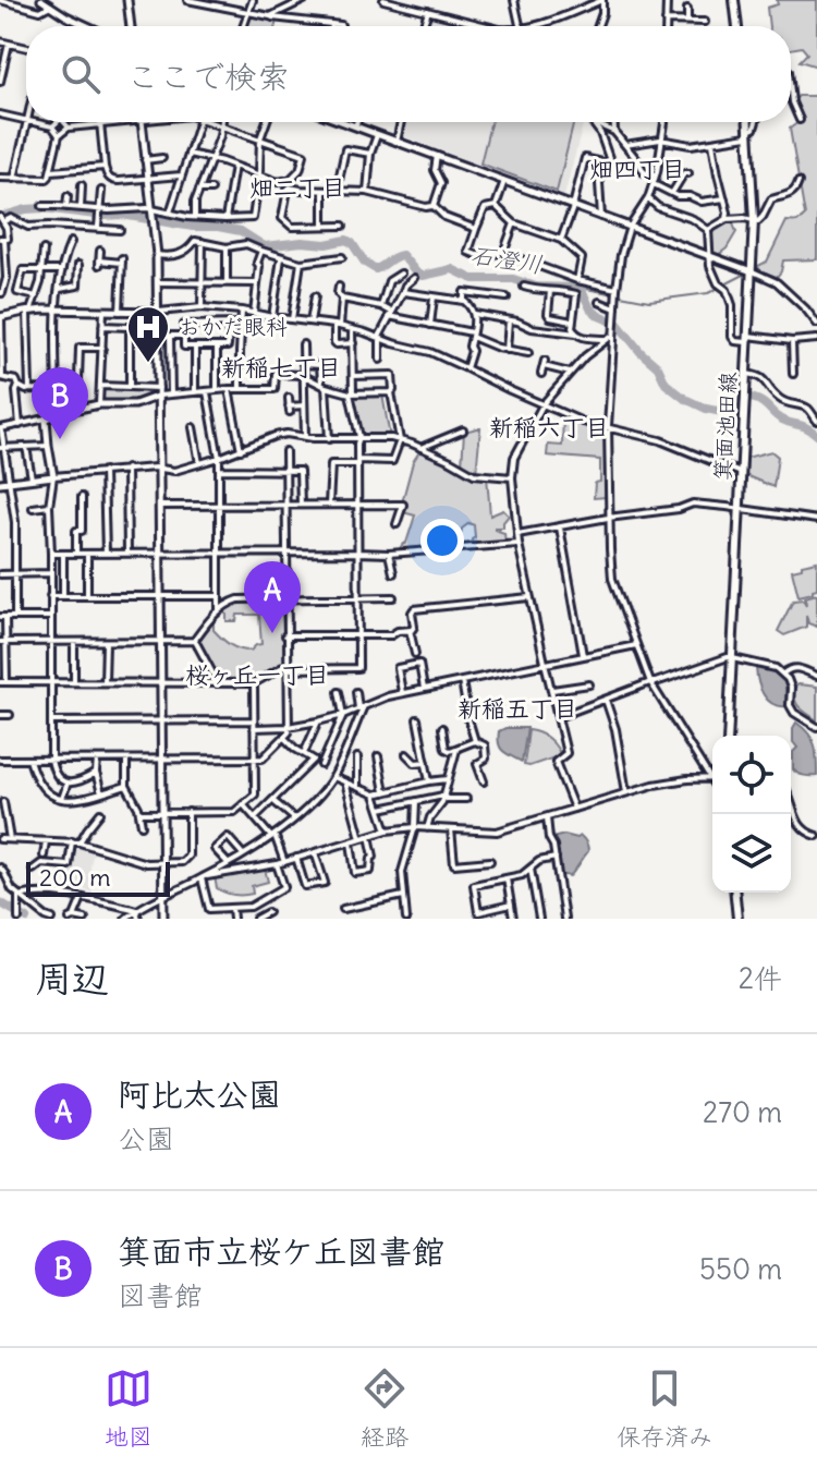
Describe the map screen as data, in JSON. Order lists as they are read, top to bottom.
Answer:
{
  "streets": {
    "main road": ["箕面池田線"]
  },
  "districts": [
    "畑四丁目",
    "畑二丁目",
    "新稲七丁目",
    "新稲六丁目",
    "桜ヶ丘一丁目",
    "新稲五丁目"
  ],
  "water": ["石澄川"],
  "places": {
    "hospital": ["おかだ眼科"]
  },
  "scale_bar": "200 m",
  "page": {
    "search": "ここで検索",
    "pins": ["B", "A"],
    "scale": "200 m",
    "heading": ["周辺", "2件"],
    "list": [
      {
        "mark": "A",
        "name": "阿比太公園",
        "note": "公園",
        "value": "270 m"
      },
      {
        "mark": "B",
        "name": "箕面市立桜ケ丘図書館",
        "note": "図書館",
        "value": "550 m"
      }
    ],
    "nav": ["地図", "経路", "保存済み"]
  }
}
